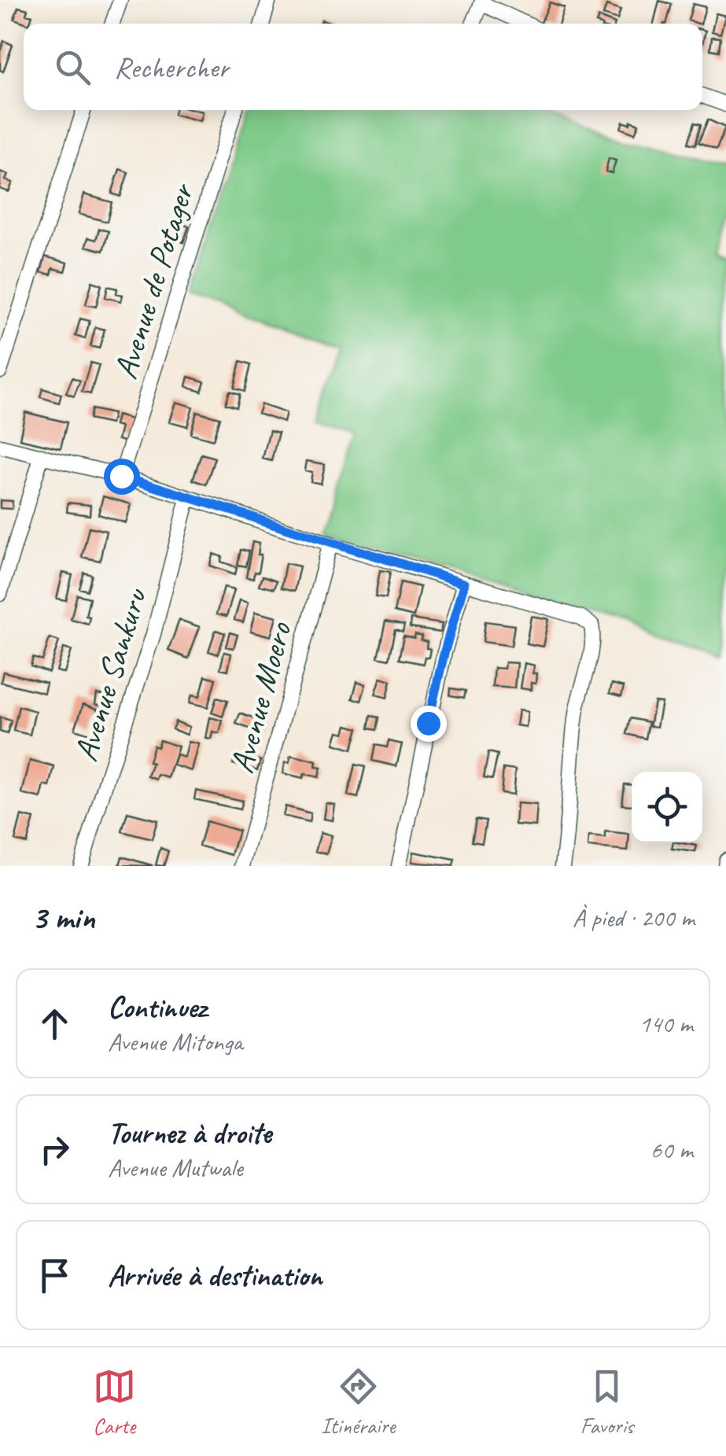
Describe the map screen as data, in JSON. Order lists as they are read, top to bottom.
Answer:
{
  "streets": {
    "street": ["Avenue de Potager", "Avenue Sankuru", "Avenue Moero"]
  },
  "page": {
    "search": "Rechercher",
    "heading": ["3 min", "À pied · 200 m"],
    "list": [
      ["Continuez", "Avenue Mitonga", "140 m"],
      ["Tournez à droite", "Avenue Mutwale", "60 m"],
      "Arrivée à destination"
    ],
    "nav": ["Carte", "Itinéraire", "Favoris"]
  }
}
